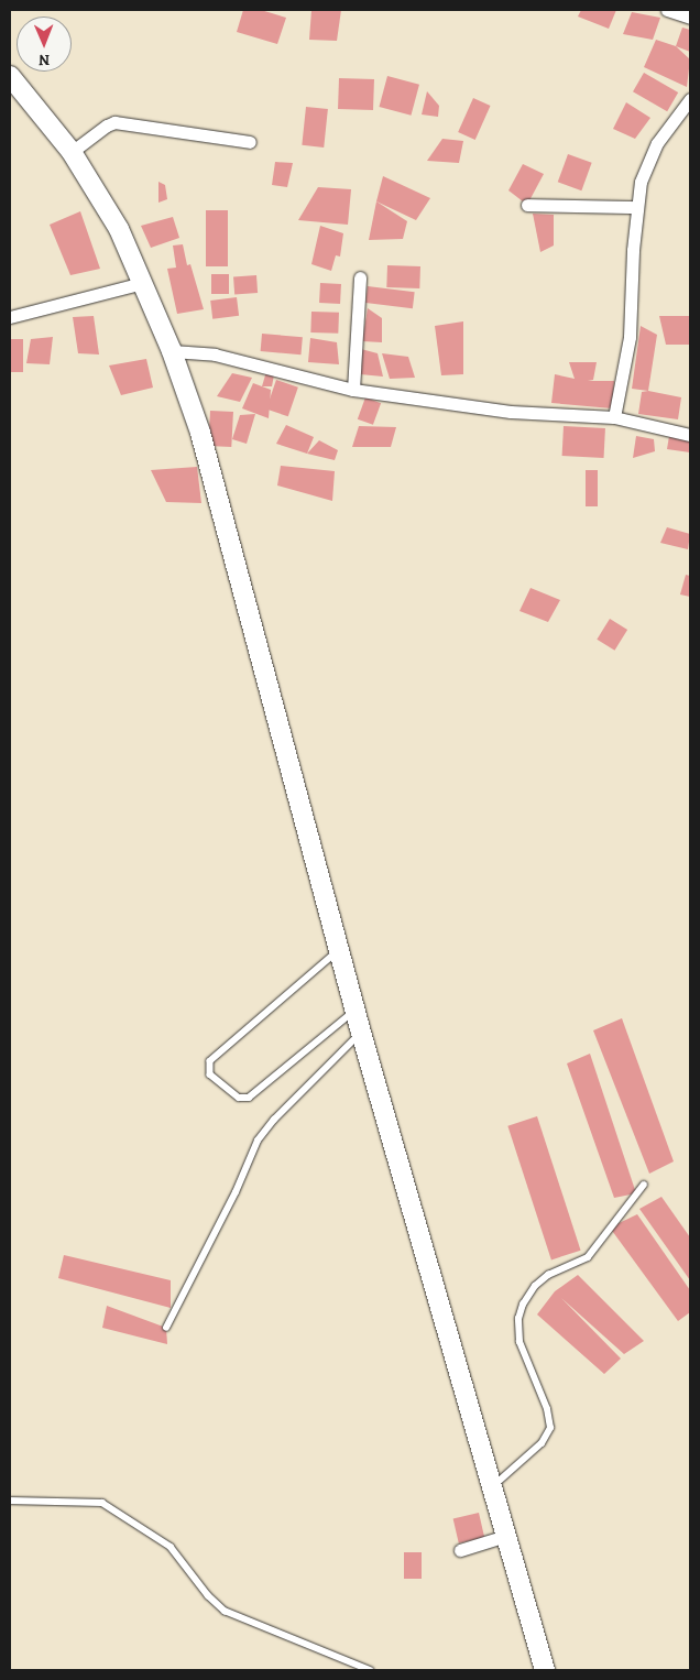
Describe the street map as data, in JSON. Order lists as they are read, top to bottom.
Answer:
{
  "north": "bottom"
}
